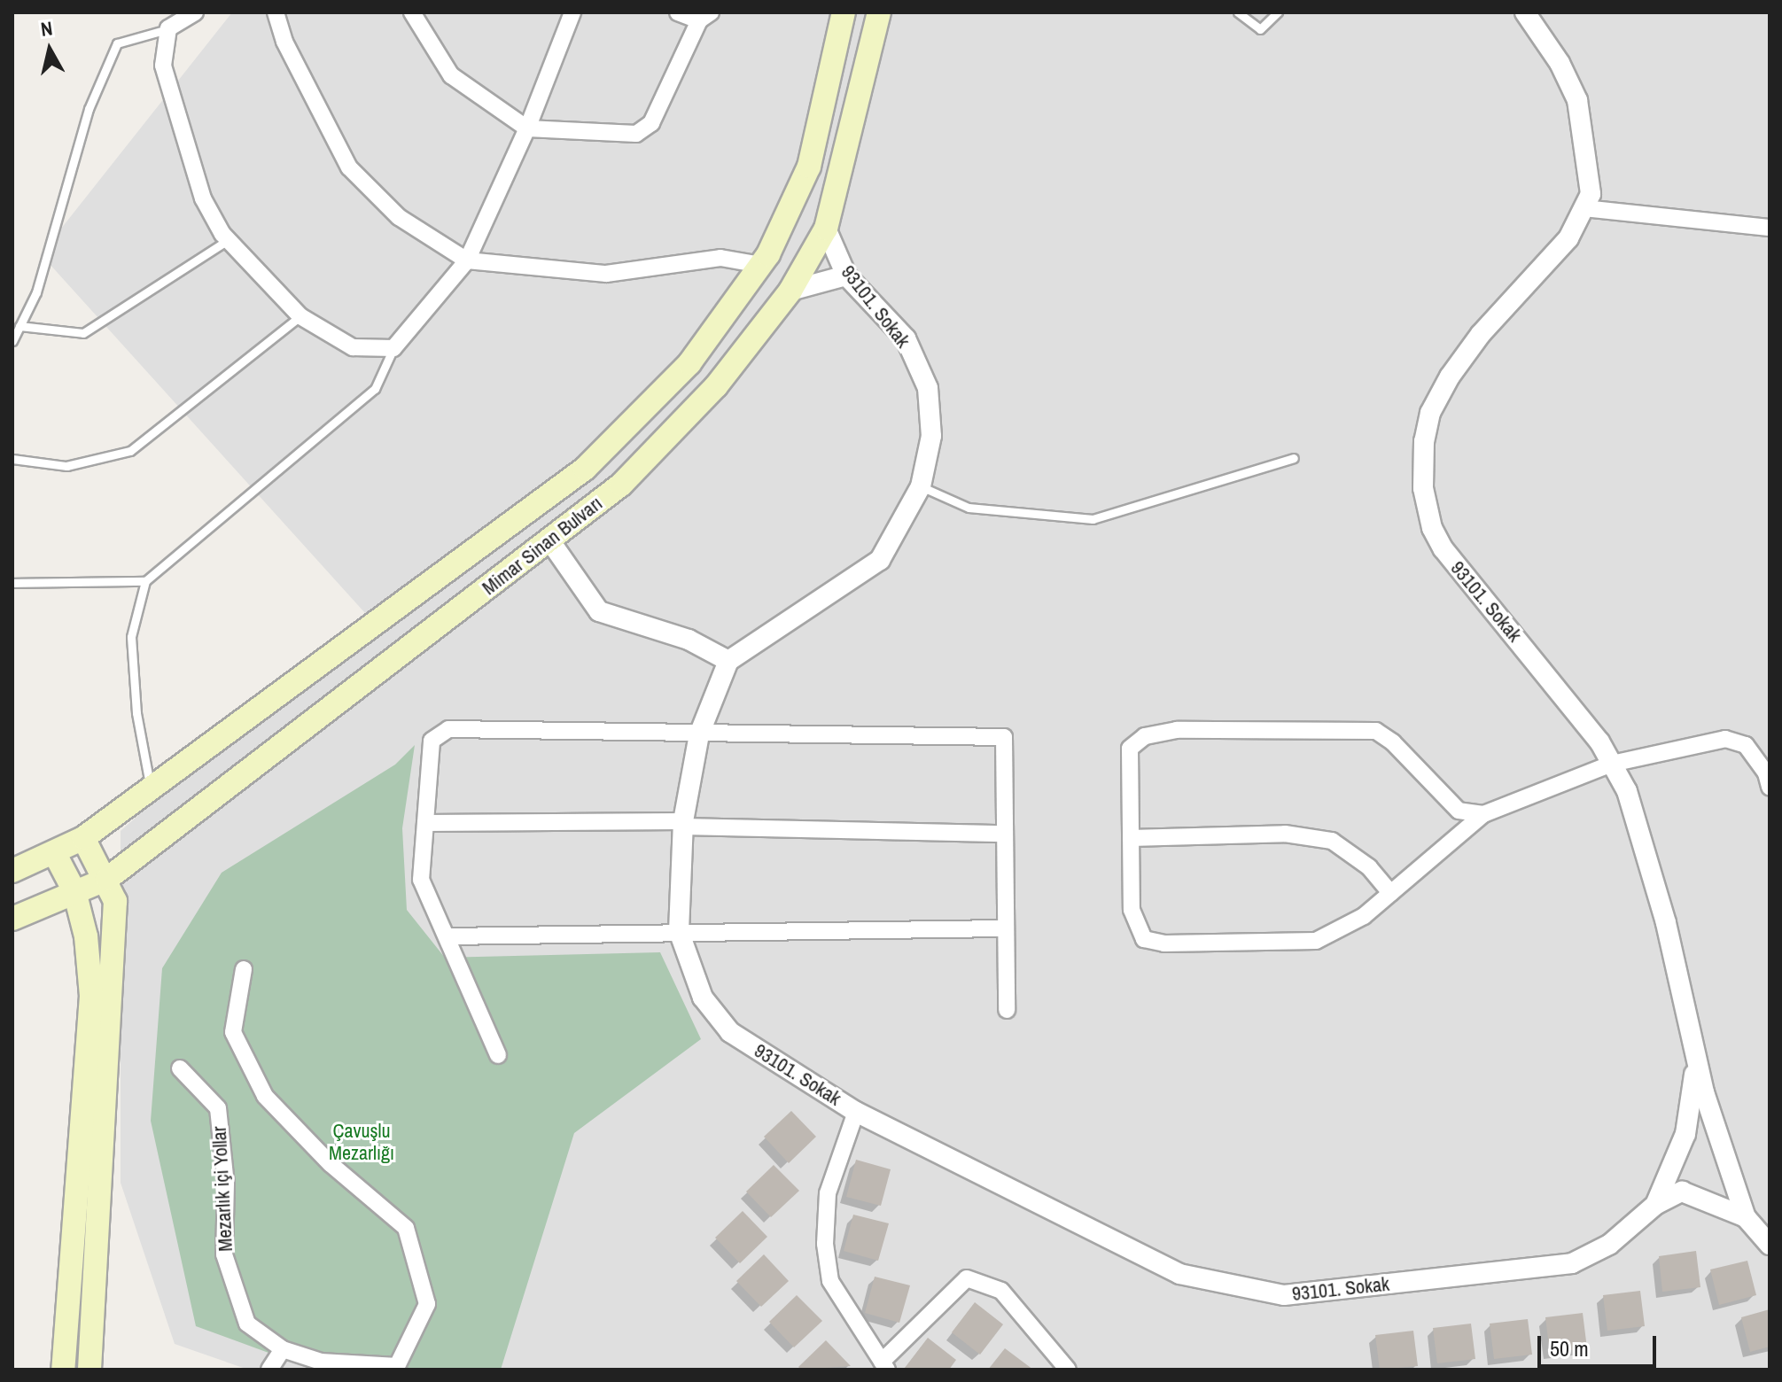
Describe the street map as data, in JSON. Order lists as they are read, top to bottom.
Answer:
{
  "streets": {
    "main road": ["Mimar Sinan Bulvarı"],
    "street": ["93101. Sokak", "Mezarlık içi Yollar"]
  },
  "crossings": [
    ["93101. Sokak", "Mimar Sinan Bulvarı"]
  ],
  "parks": ["Çavuşlu Mezarlığı"],
  "scale_bar": "50 m",
  "north": "top"
}
